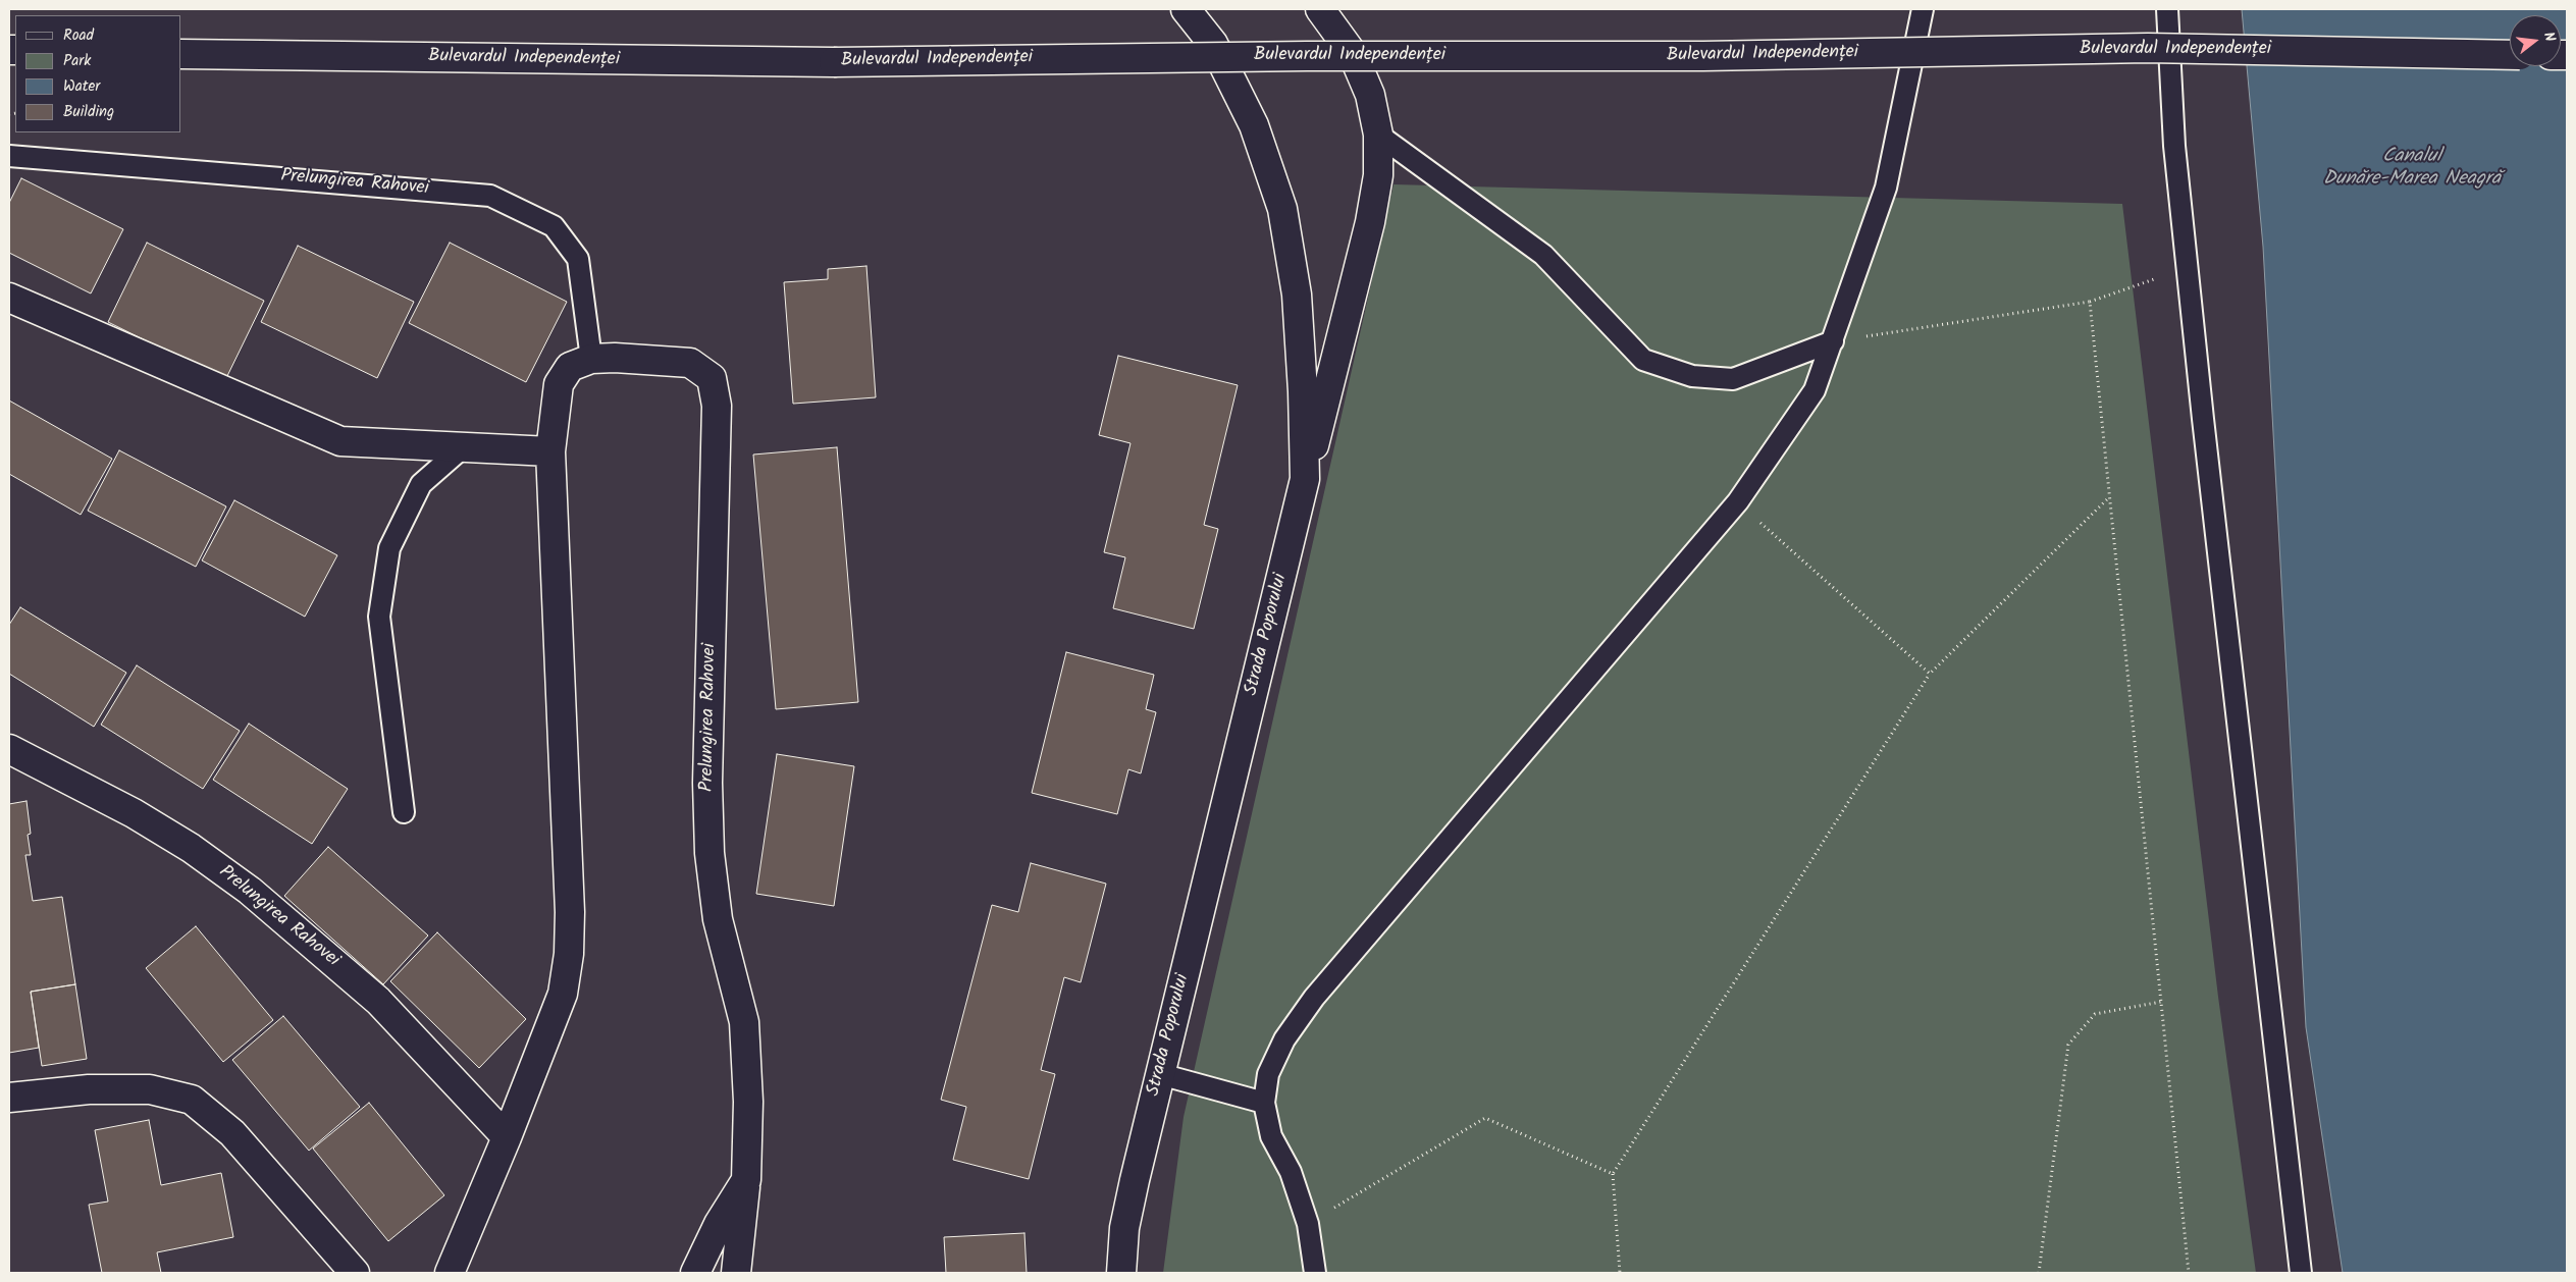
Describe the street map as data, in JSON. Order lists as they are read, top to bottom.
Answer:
{
  "streets": {
    "street": ["Bulevardul Independenței", "Prelungirea Rahovei", "Strada Poporului"]
  },
  "water": ["Canalul Dunăre-Marea Neagră"],
  "legend": [
    "Road",
    "Park",
    "Water",
    "Building"
  ],
  "north": "right"
}
